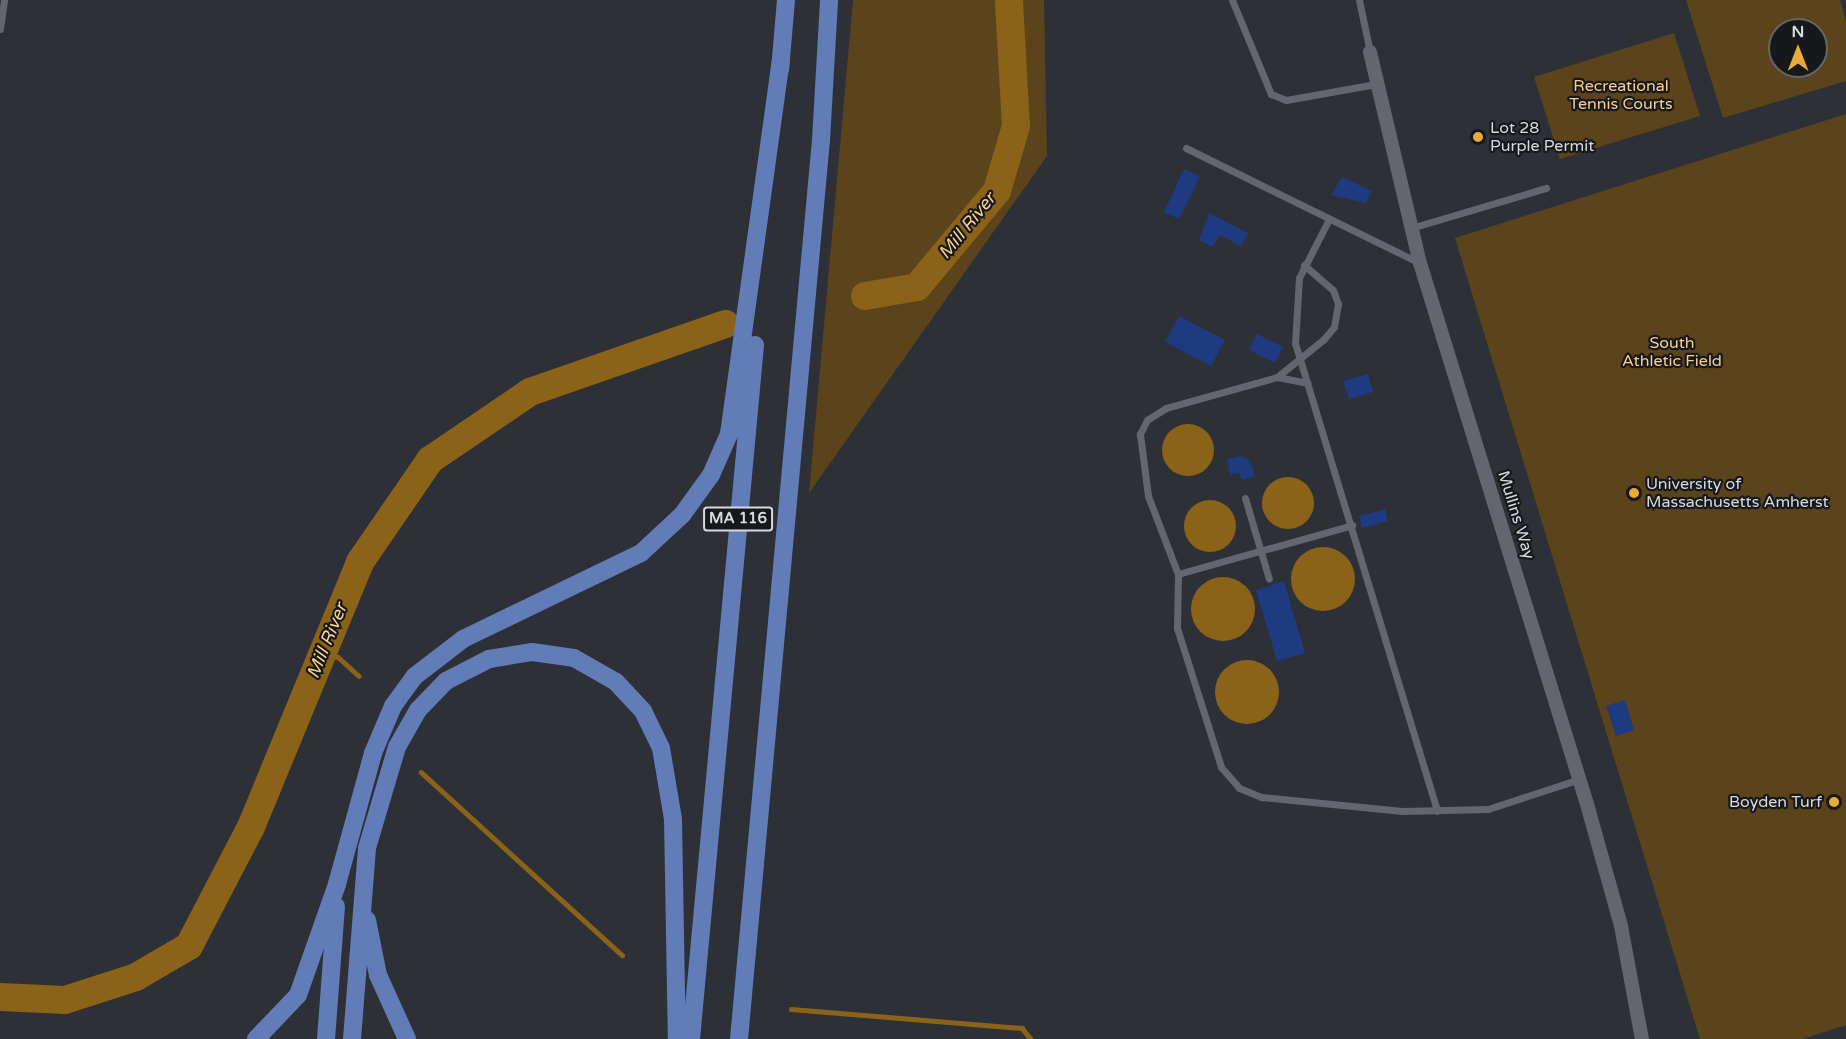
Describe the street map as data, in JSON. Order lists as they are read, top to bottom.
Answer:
{
  "streets": {
    "main road": ["MA 116"],
    "street": ["Mullins Way"]
  },
  "water": ["Mill River"],
  "parks": ["Recreational Tennis Courts", "South Athletic Field"],
  "places": ["Lot 28 Purple Permit", "University of Massachusetts Amherst", "Boyden Turf"],
  "north": "top"
}
